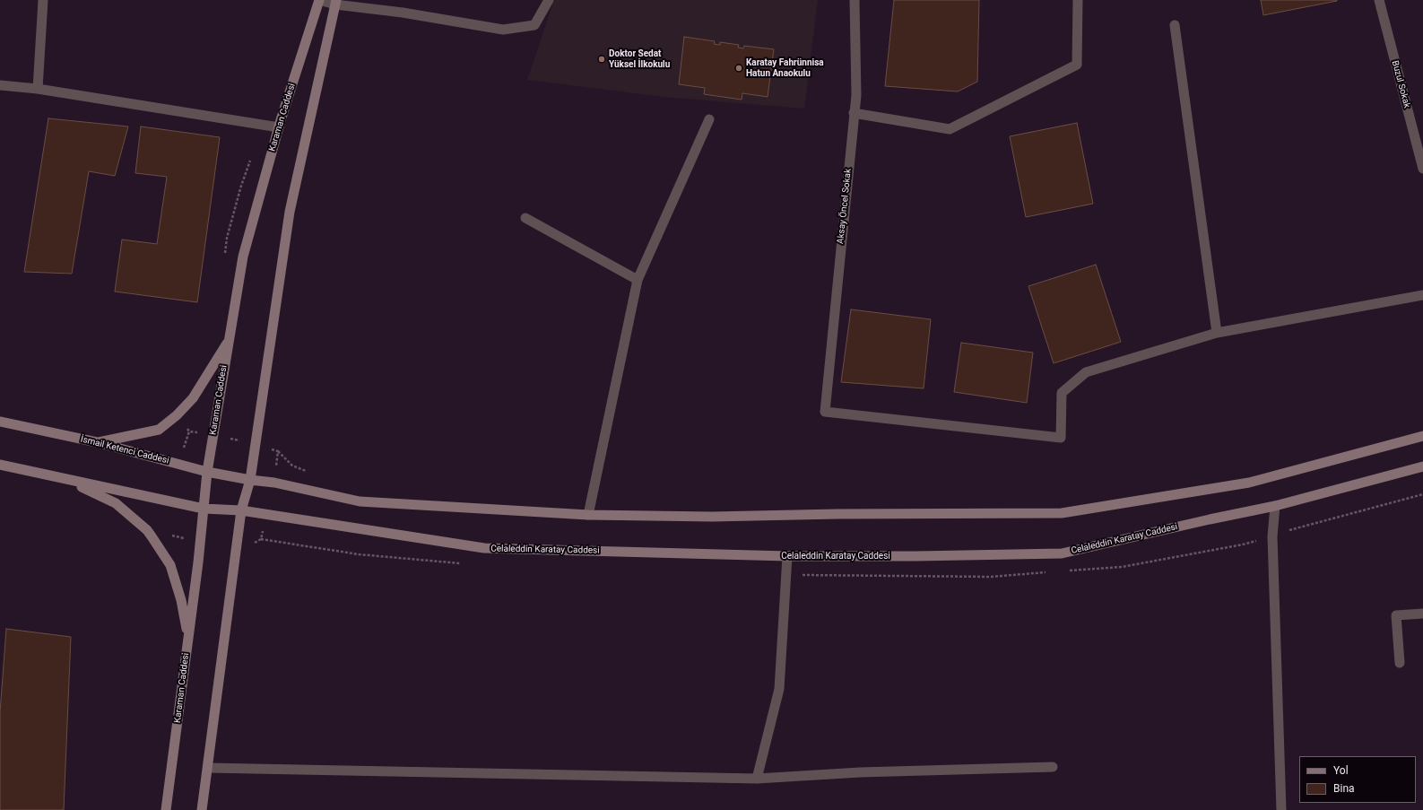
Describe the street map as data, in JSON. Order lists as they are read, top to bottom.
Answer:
{
  "streets": {
    "main road": ["Karaman Caddesi", "İsmail Ketenci Caddesi", "Celaleddin Karatay Caddesi"],
    "street": ["Buzul Sokak", "Aksay Öncel Sokak"]
  },
  "crossings": [
    ["Karaman Caddesi", "İsmail Ketenci Caddesi"]
  ],
  "places": ["Doktor Sedat Yüksel İlkokulu", "Karatay Fahrünnisa Hatun Anaokulu"],
  "legend": ["Yol", "Bina"]
}
